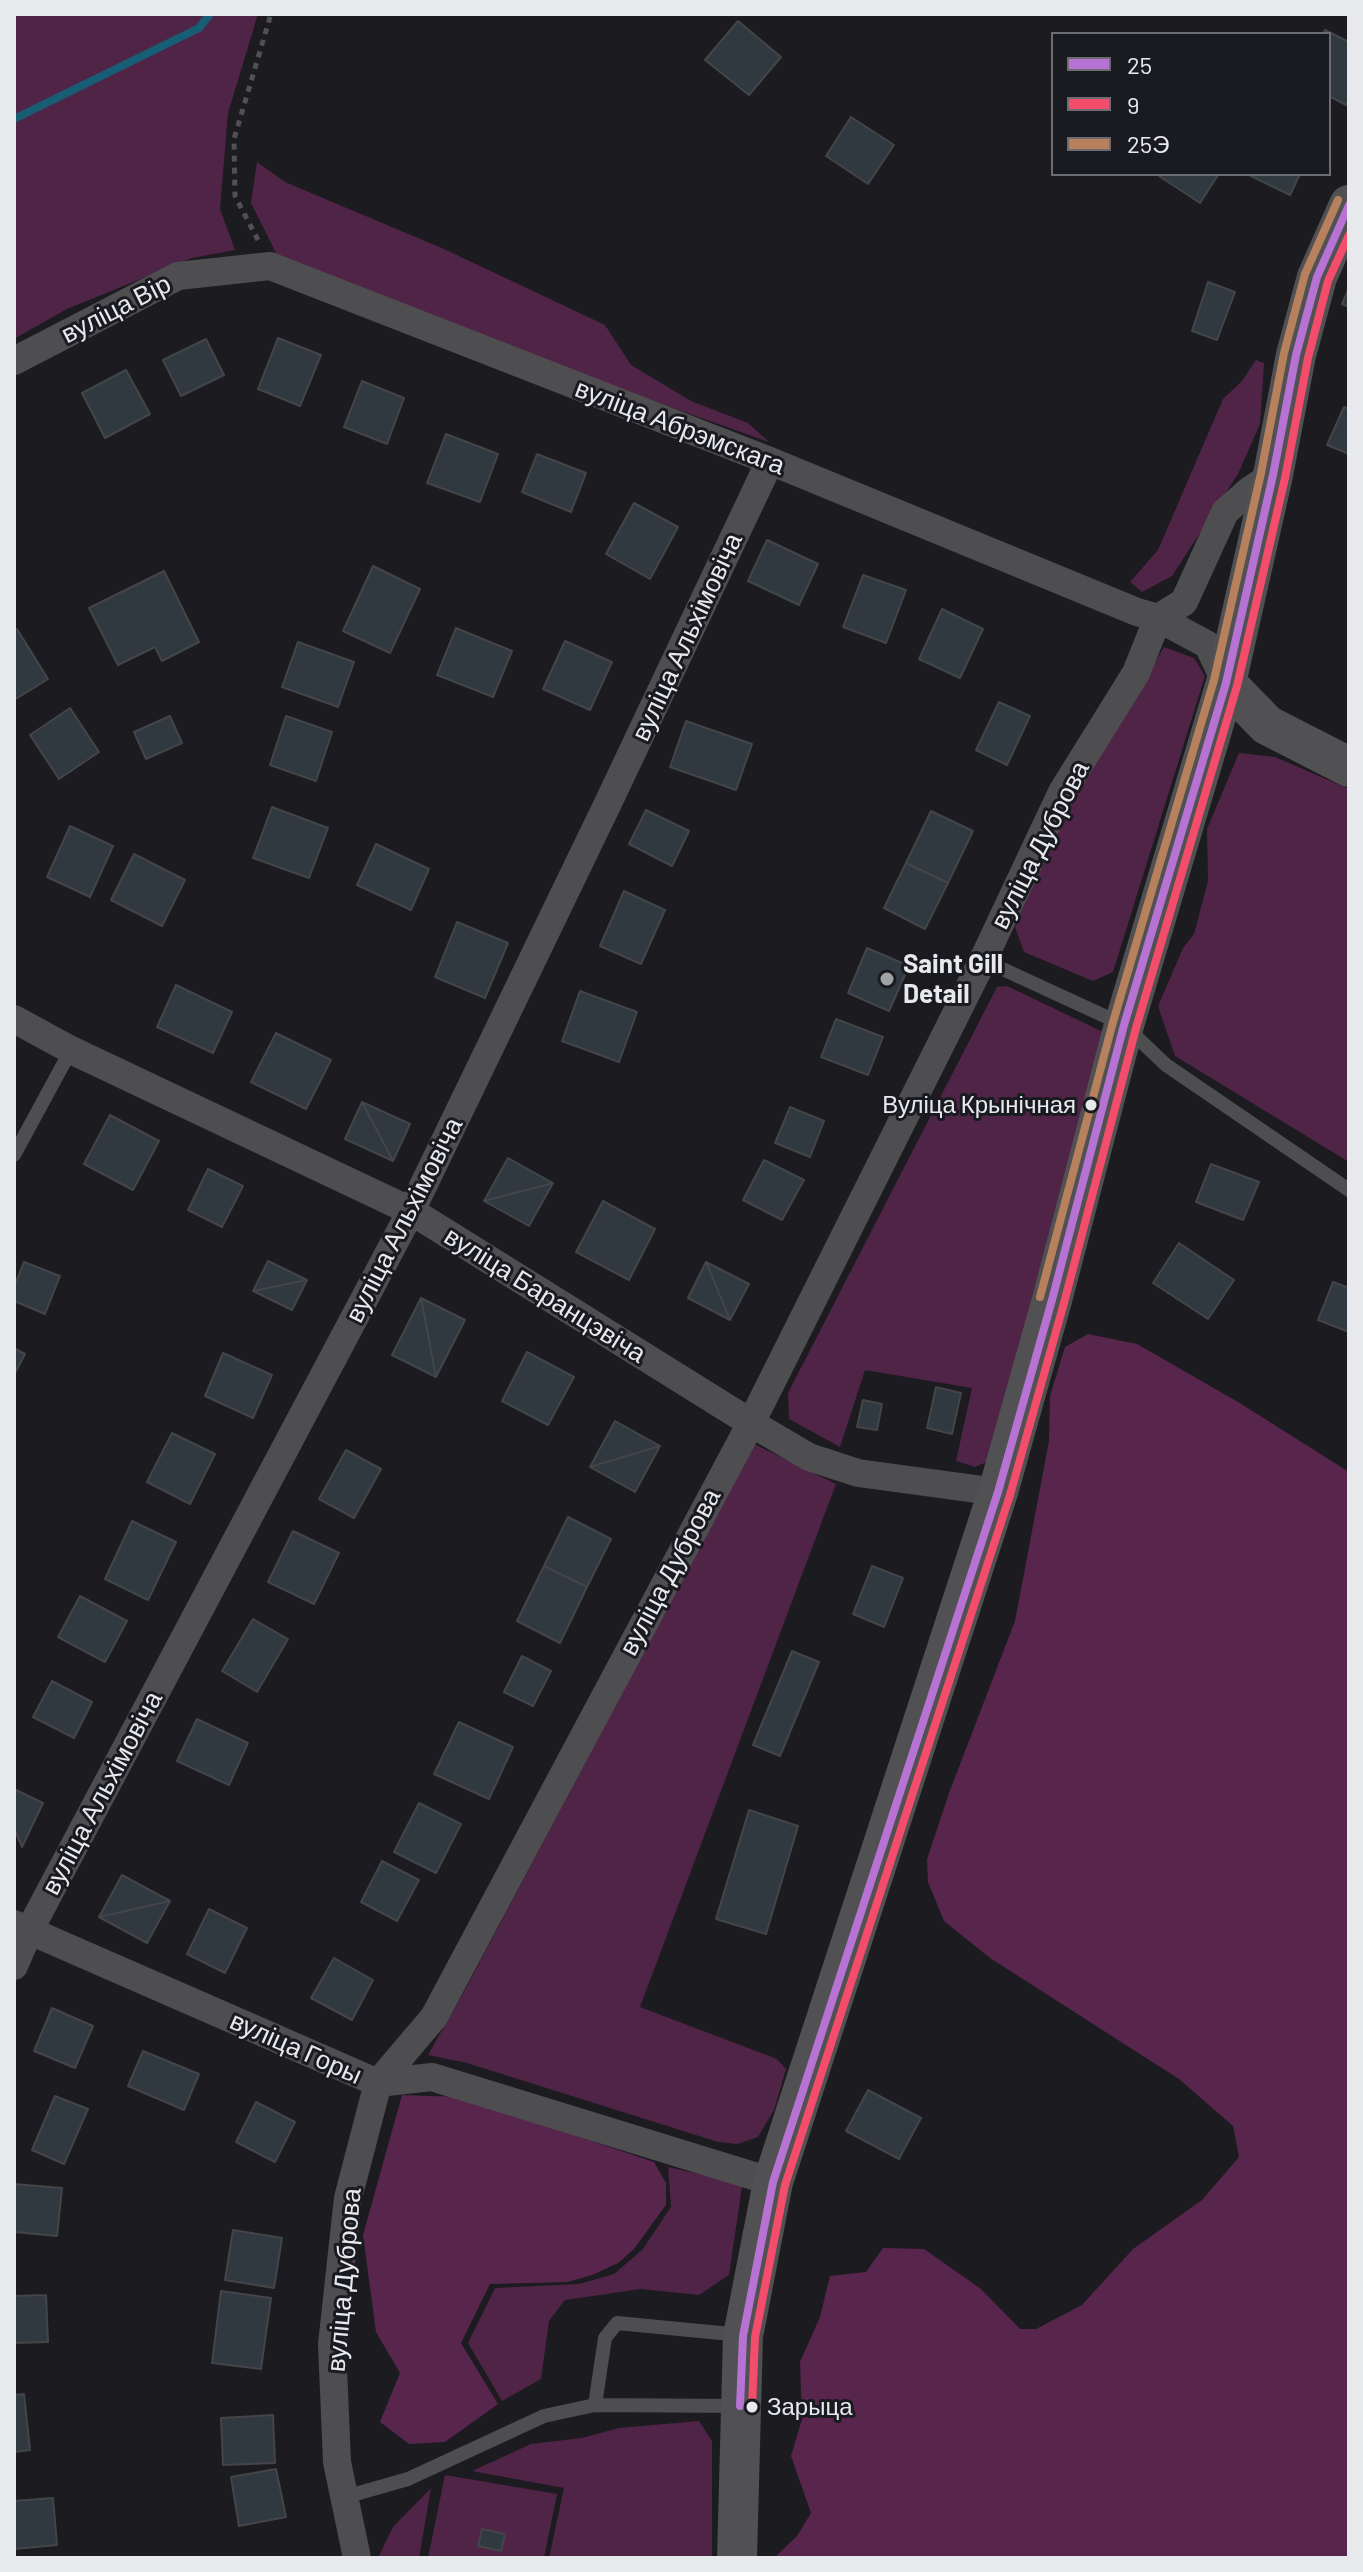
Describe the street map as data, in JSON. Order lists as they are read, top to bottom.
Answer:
{
  "streets": {
    "street": [
      "вуліца Вір",
      "вуліца Абрэмскага",
      "вуліца Альхімовіча",
      "вуліца Дуброва",
      "вуліца Баранцэвіча",
      "вуліца Горы"
    ]
  },
  "crossings": [
    ["вуліца Вір", "вуліца Абрэмскага"],
    ["вуліца Абрэмскага", "вуліца Альхімовіча"],
    ["вуліца Абрэмскага", "вуліца Дуброва"],
    ["вуліца Альхімовіча", "вуліца Баранцэвіча"],
    ["вуліца Альхімовіча", "вуліца Горы"],
    ["вуліца Дуброва", "вуліца Баранцэвіча"],
    ["вуліца Дуброва", "вуліца Горы"]
  ],
  "places": ["Saint Gill Detail", "Вуліца Крынічная", "Зарыца"],
  "lines": ["transit line 25Э", "transit line 25", "transit line 9"],
  "legend": ["25", "9", "25Э"]
}
